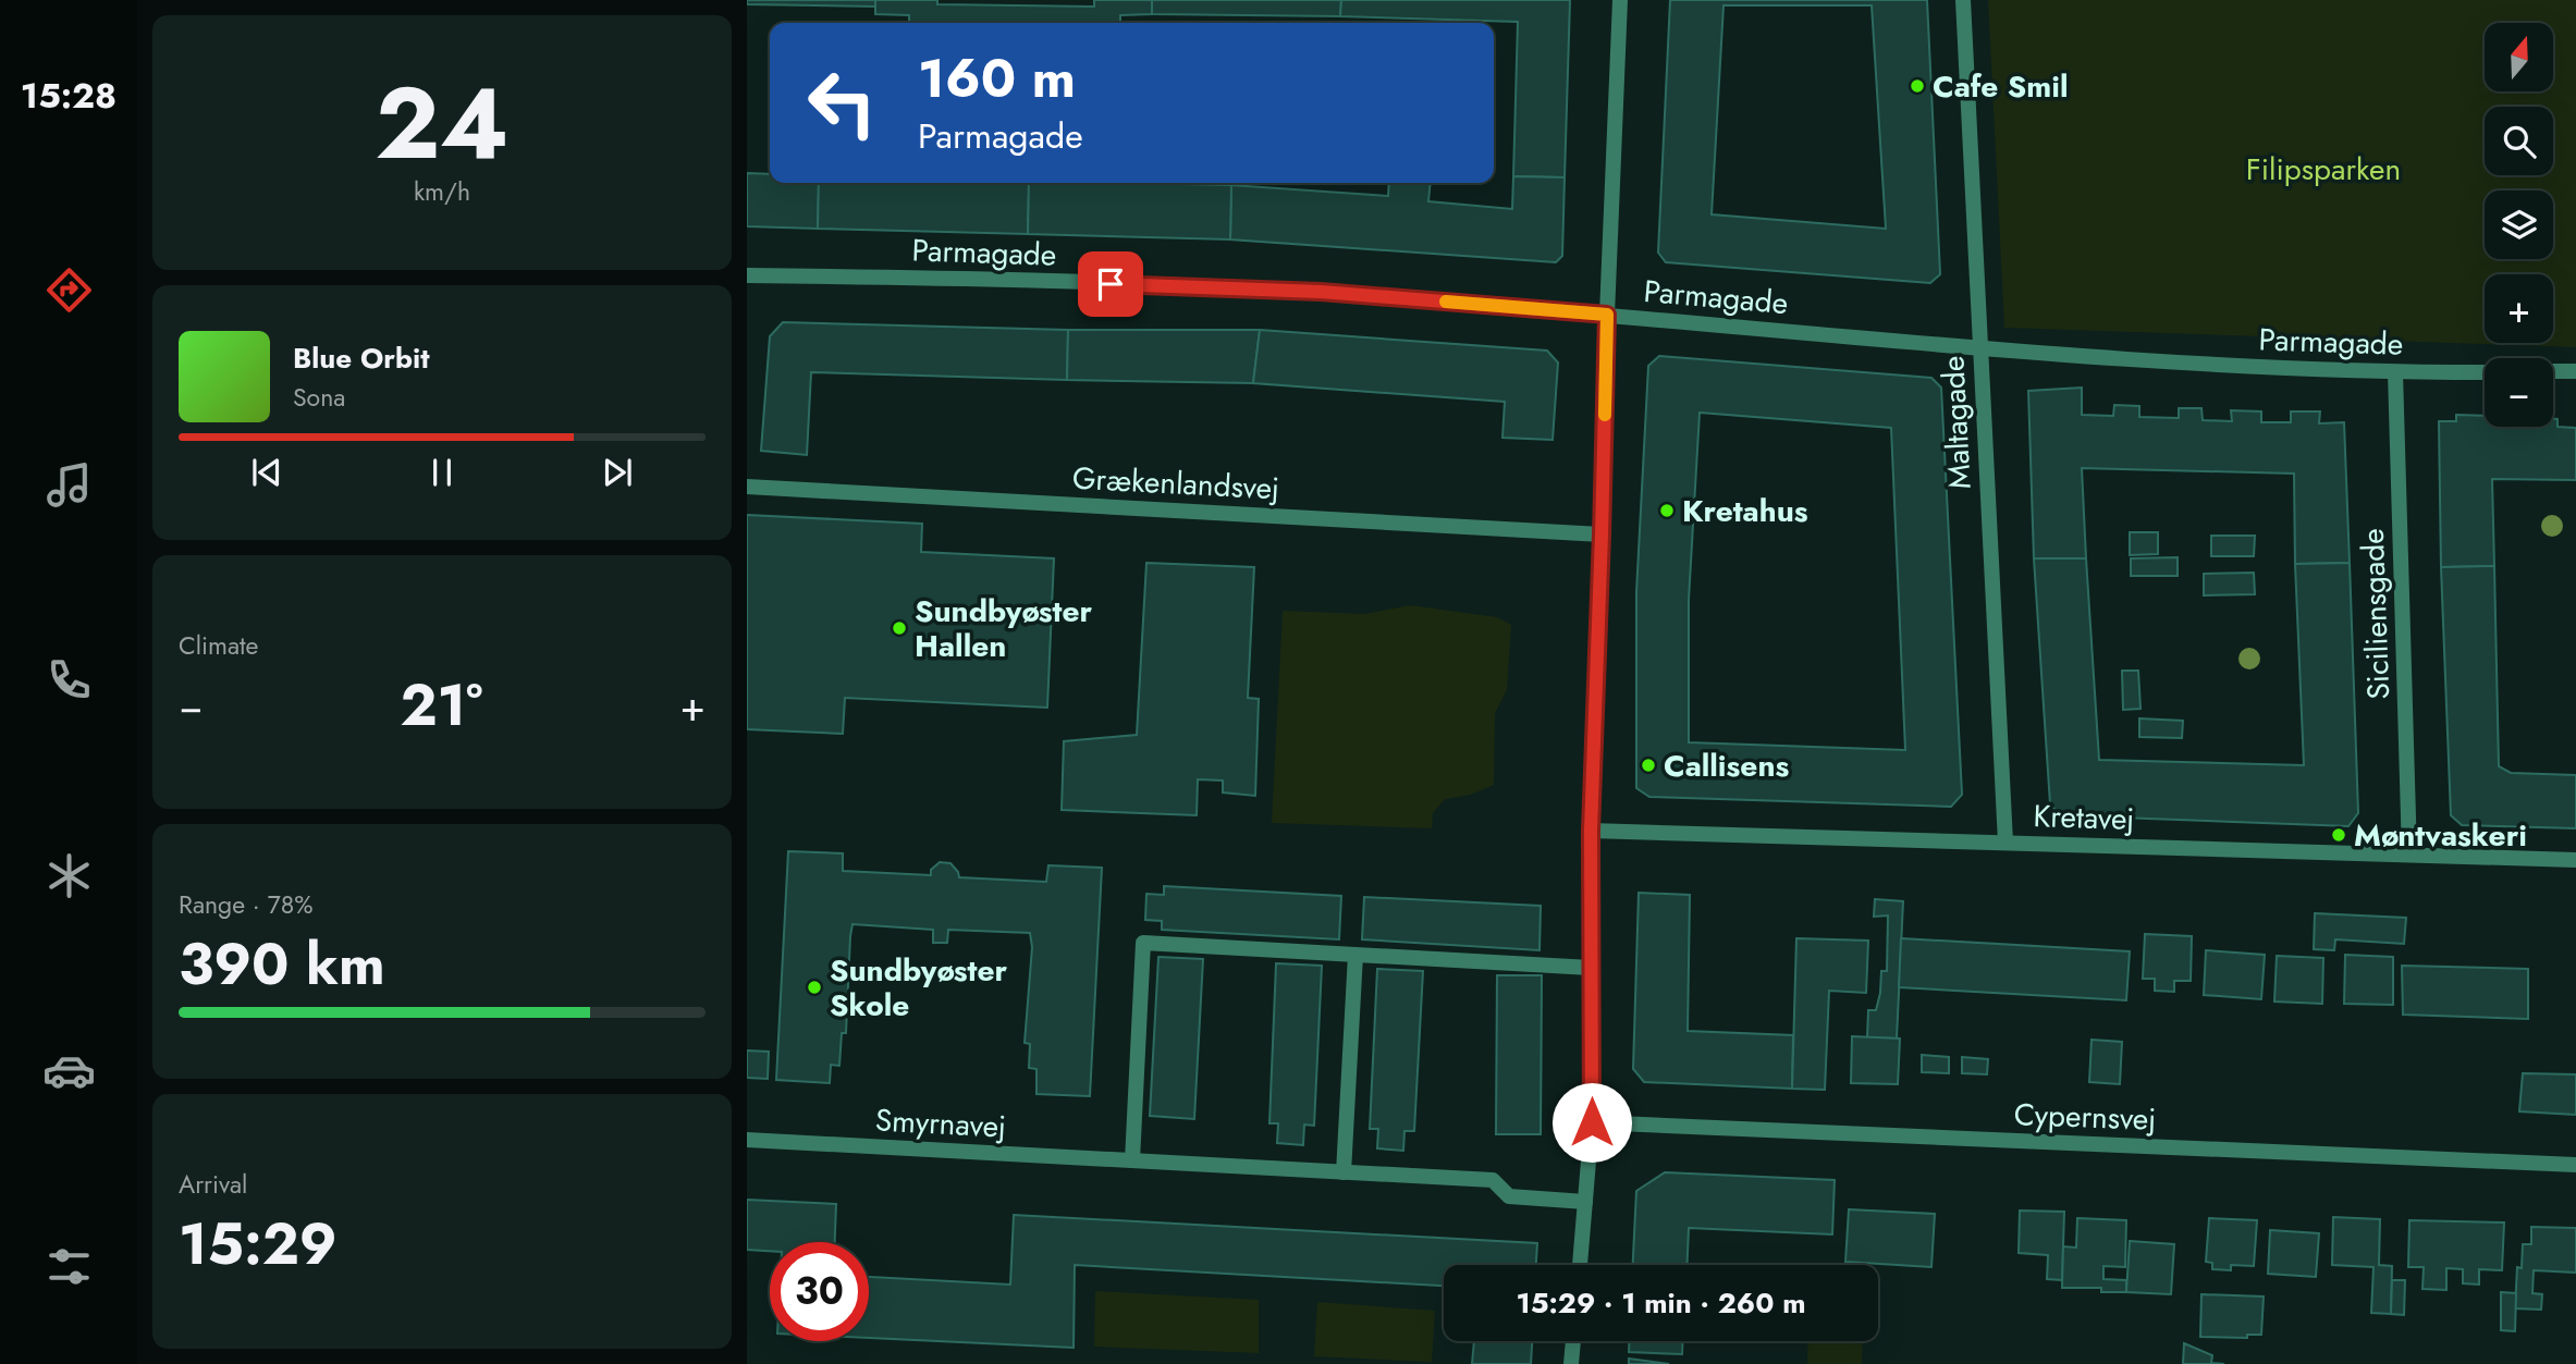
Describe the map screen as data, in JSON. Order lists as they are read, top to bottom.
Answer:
{
  "streets": {
    "street": [
      "Parmagade",
      "Maltagade",
      "Grækenlandsvej",
      "Siciliensgade",
      "Kretavej",
      "Cypernsvej",
      "Smyrnavej"
    ]
  },
  "crossings": [
    ["Parmagade", "Maltagade"],
    ["Parmagade", "Siciliensgade"],
    ["Maltagade", "Kretavej"],
    ["Siciliensgade", "Kretavej"]
  ],
  "parks": ["Filipsparken"],
  "places": [
    "Cafe Smil",
    "Kretahus",
    "Sundbyøster Hallen",
    "Callisens",
    "Møntvaskeri",
    "Sundbyøster Skole"
  ],
  "north": "top",
  "page": {
    "tabs": "15:28",
    "tile": [
      ["24", "km/h"],
      "Climate",
      ["Range · 78%", "390 km"],
      ["Arrival", "15:29"]
    ],
    "map_buttons": ["+", "−"],
    "turn": ["160 m", "Parmagade"],
    "song": ["Blue Orbit", "Sona"],
    "heat": ["−", "21°", "+"],
    "limit": "30",
    "trip": "15:29 · 1 min · 260 m"
  }
}
